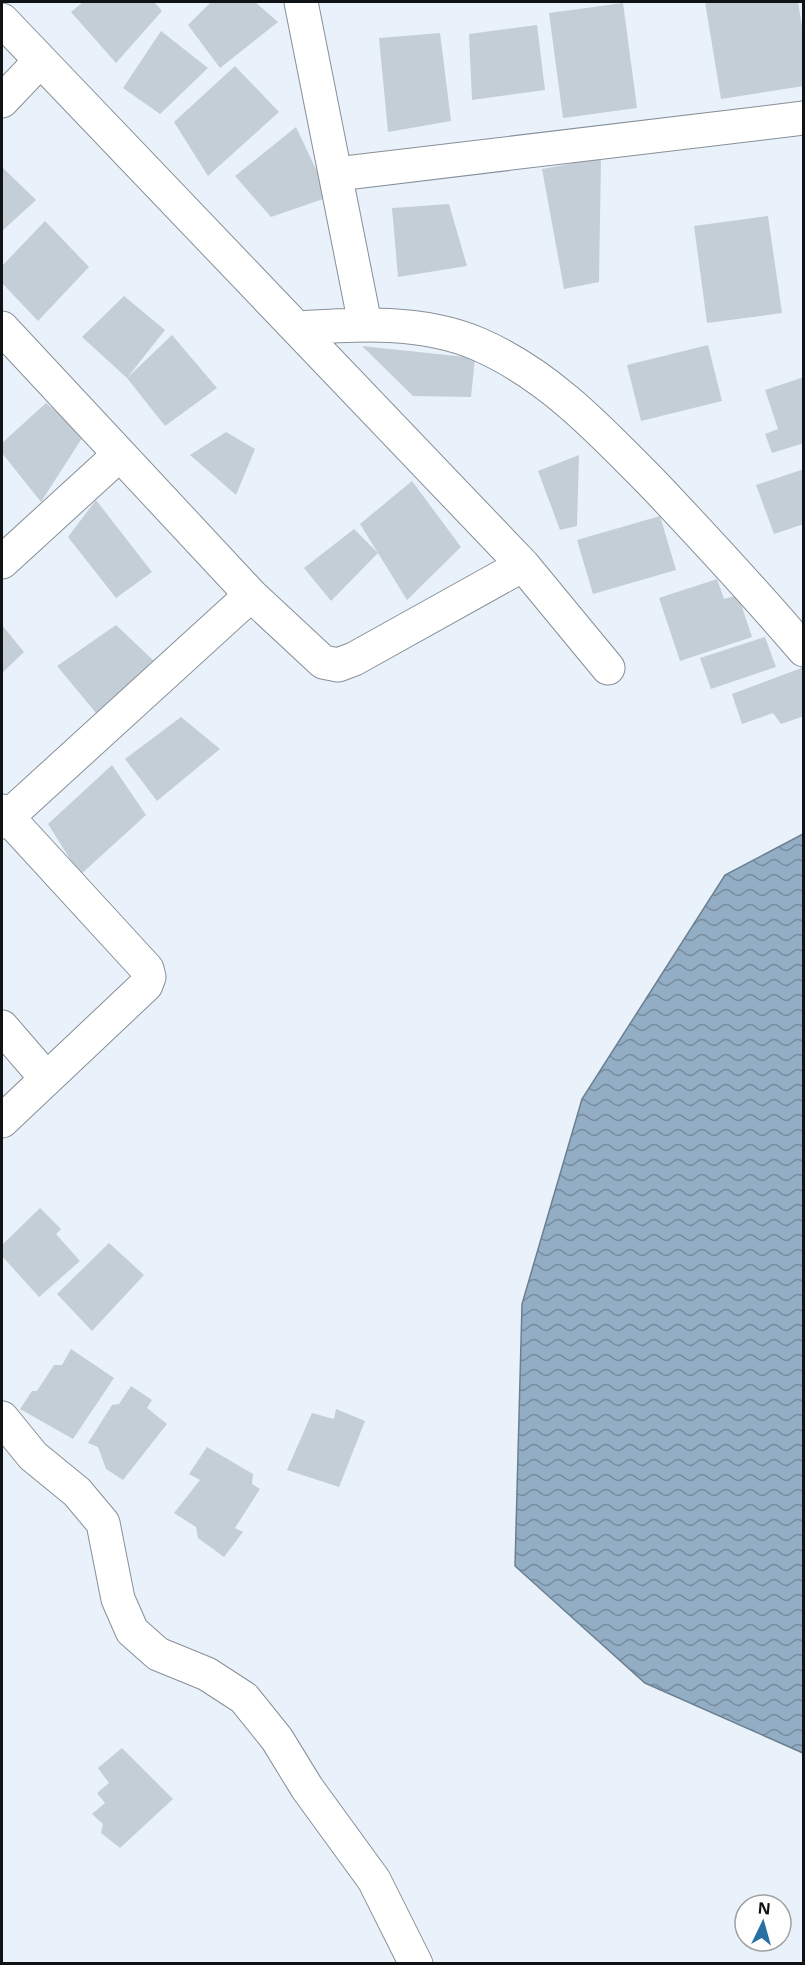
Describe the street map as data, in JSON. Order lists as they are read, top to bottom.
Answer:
{
  "north": "top"
}
